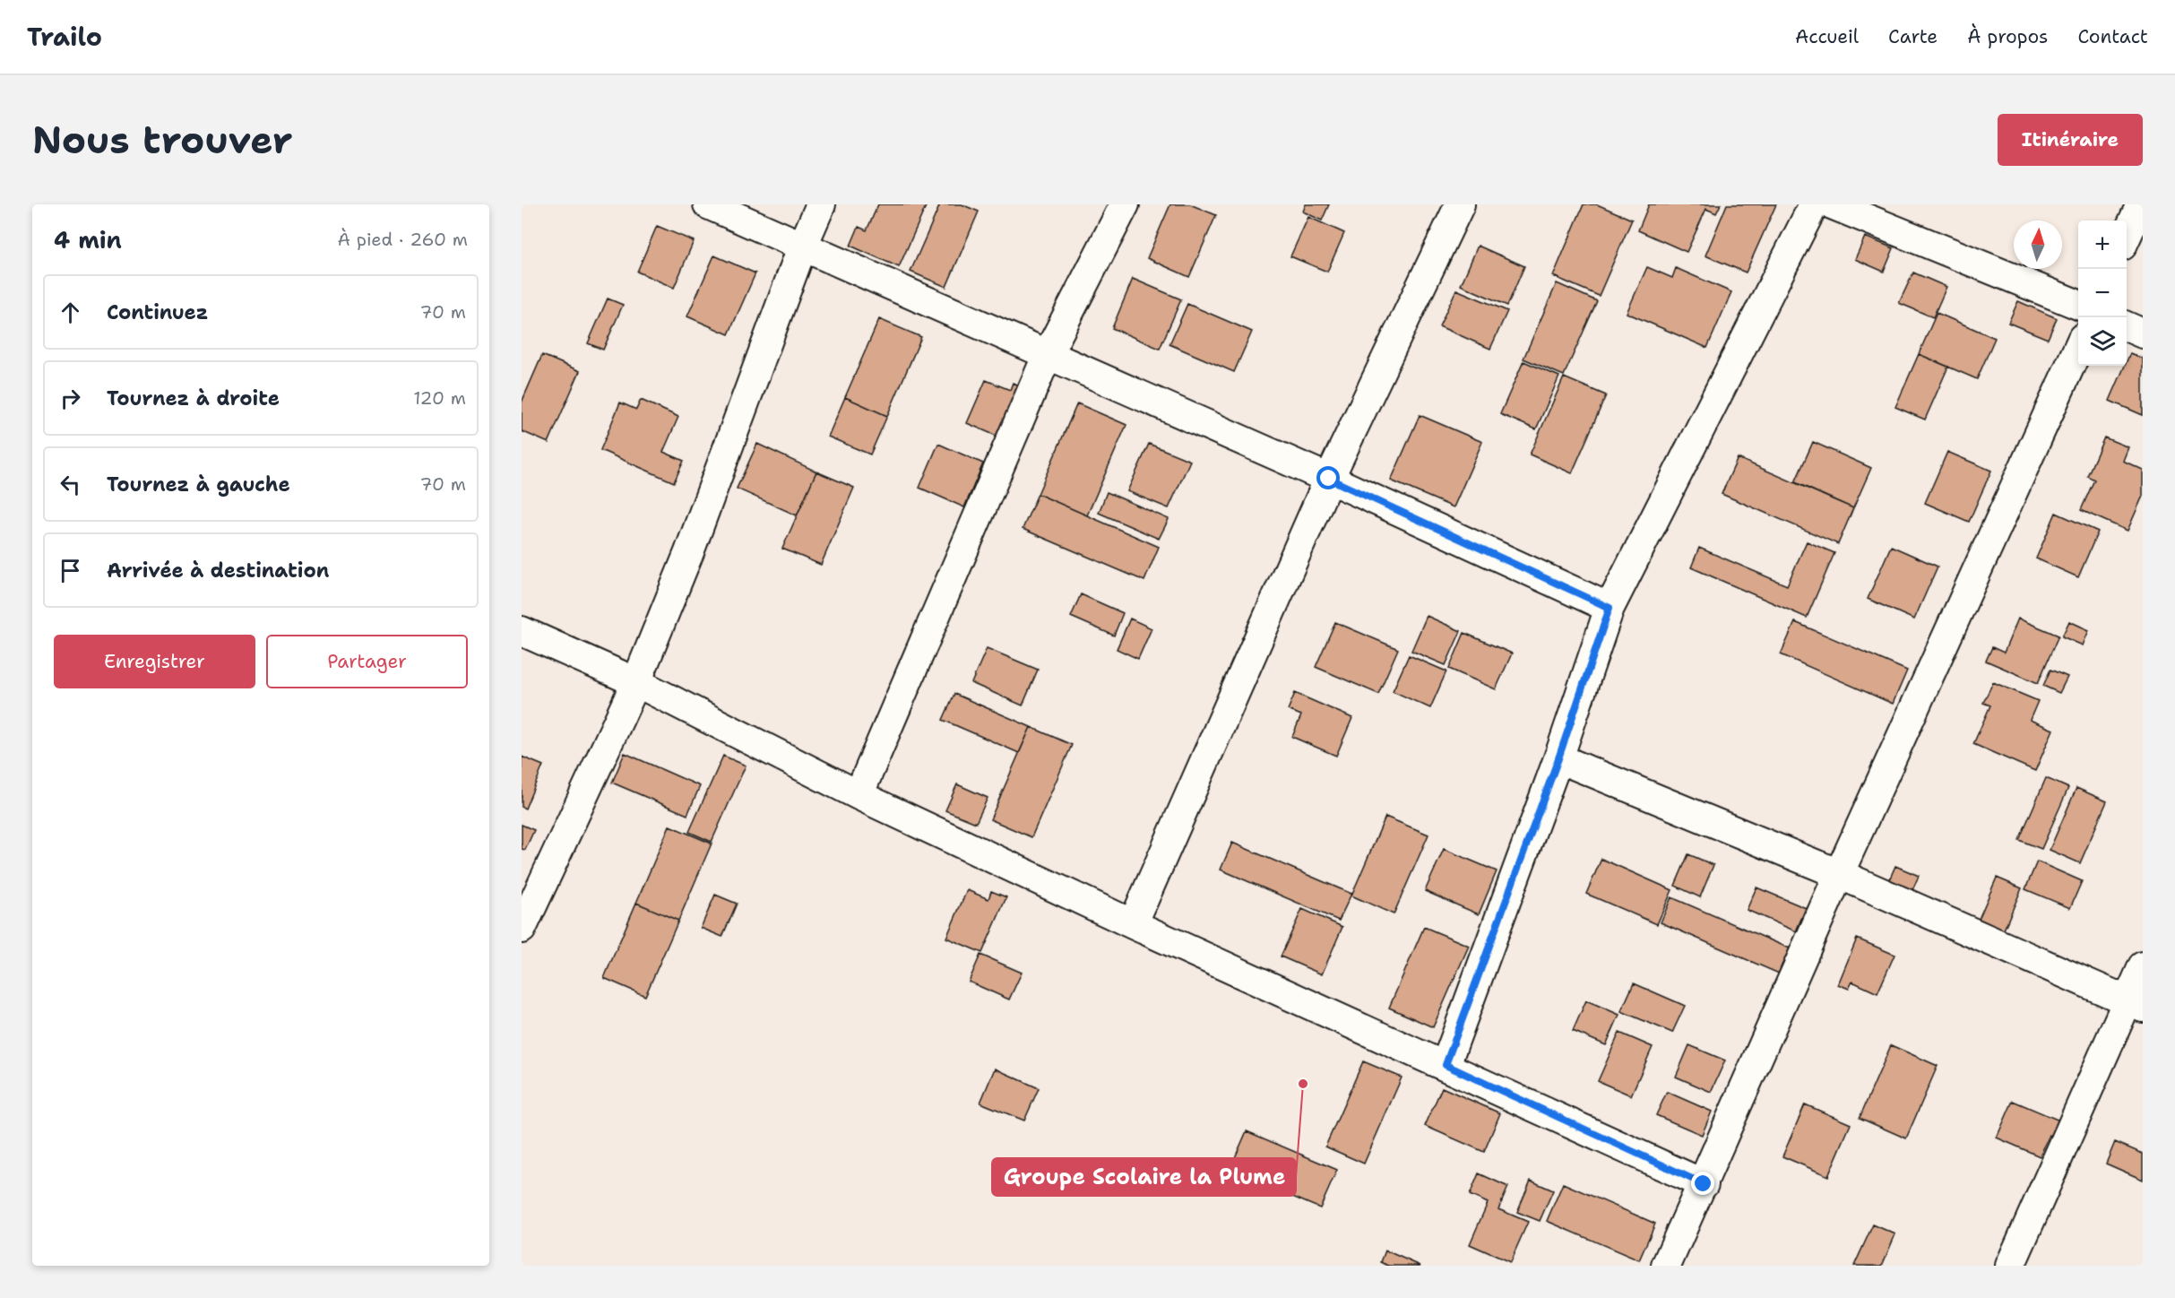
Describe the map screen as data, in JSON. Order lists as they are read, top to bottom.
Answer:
{
  "places": ["Groupe Scolaire la Plume"],
  "north": "top",
  "page": {
    "header": "Trailo",
    "nav": [
      "Accueil",
      "Carte",
      "À propos",
      "Contact"
    ],
    "buttons": [
      "Itinéraire",
      ["Enregistrer", "Partager"]
    ],
    "title": "Nous trouver",
    "heading": ["4 min", "À pied · 260 m"],
    "map_buttons": ["+", "−"],
    "list": [
      ["Continuez", "70 m"],
      ["Tournez à droite", "120 m"],
      ["Tournez à gauche", "70 m"],
      "Arrivée à destination"
    ]
  }
}
